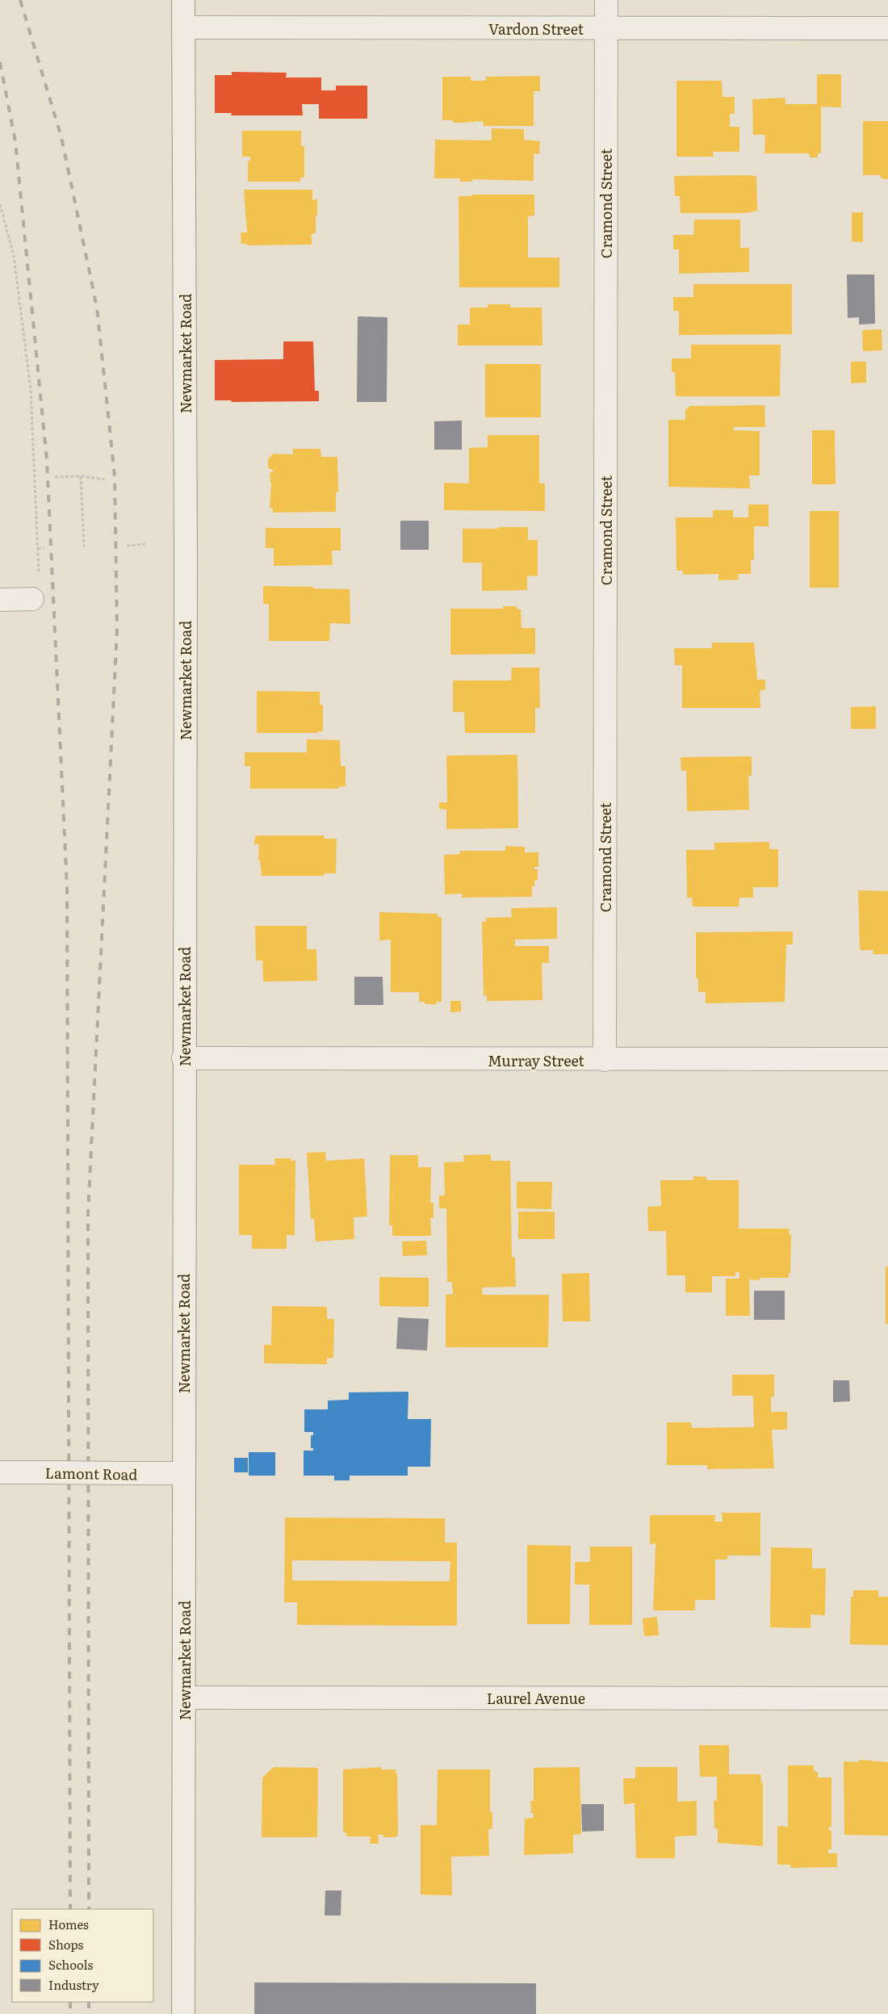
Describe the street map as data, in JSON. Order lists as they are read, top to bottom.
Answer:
{
  "streets": {
    "street": [
      "Vardon Street",
      "Cramond Street",
      "Newmarket Road",
      "Murray Street",
      "Lamont Road",
      "Laurel Avenue"
    ]
  },
  "crossings": [
    ["Vardon Street", "Cramond Street"],
    ["Vardon Street", "Newmarket Road"],
    ["Cramond Street", "Murray Street"],
    ["Newmarket Road", "Murray Street"],
    ["Newmarket Road", "Lamont Road"],
    ["Newmarket Road", "Laurel Avenue"]
  ],
  "legend": [
    "Homes",
    "Shops",
    "Schools",
    "Industry"
  ]
}
